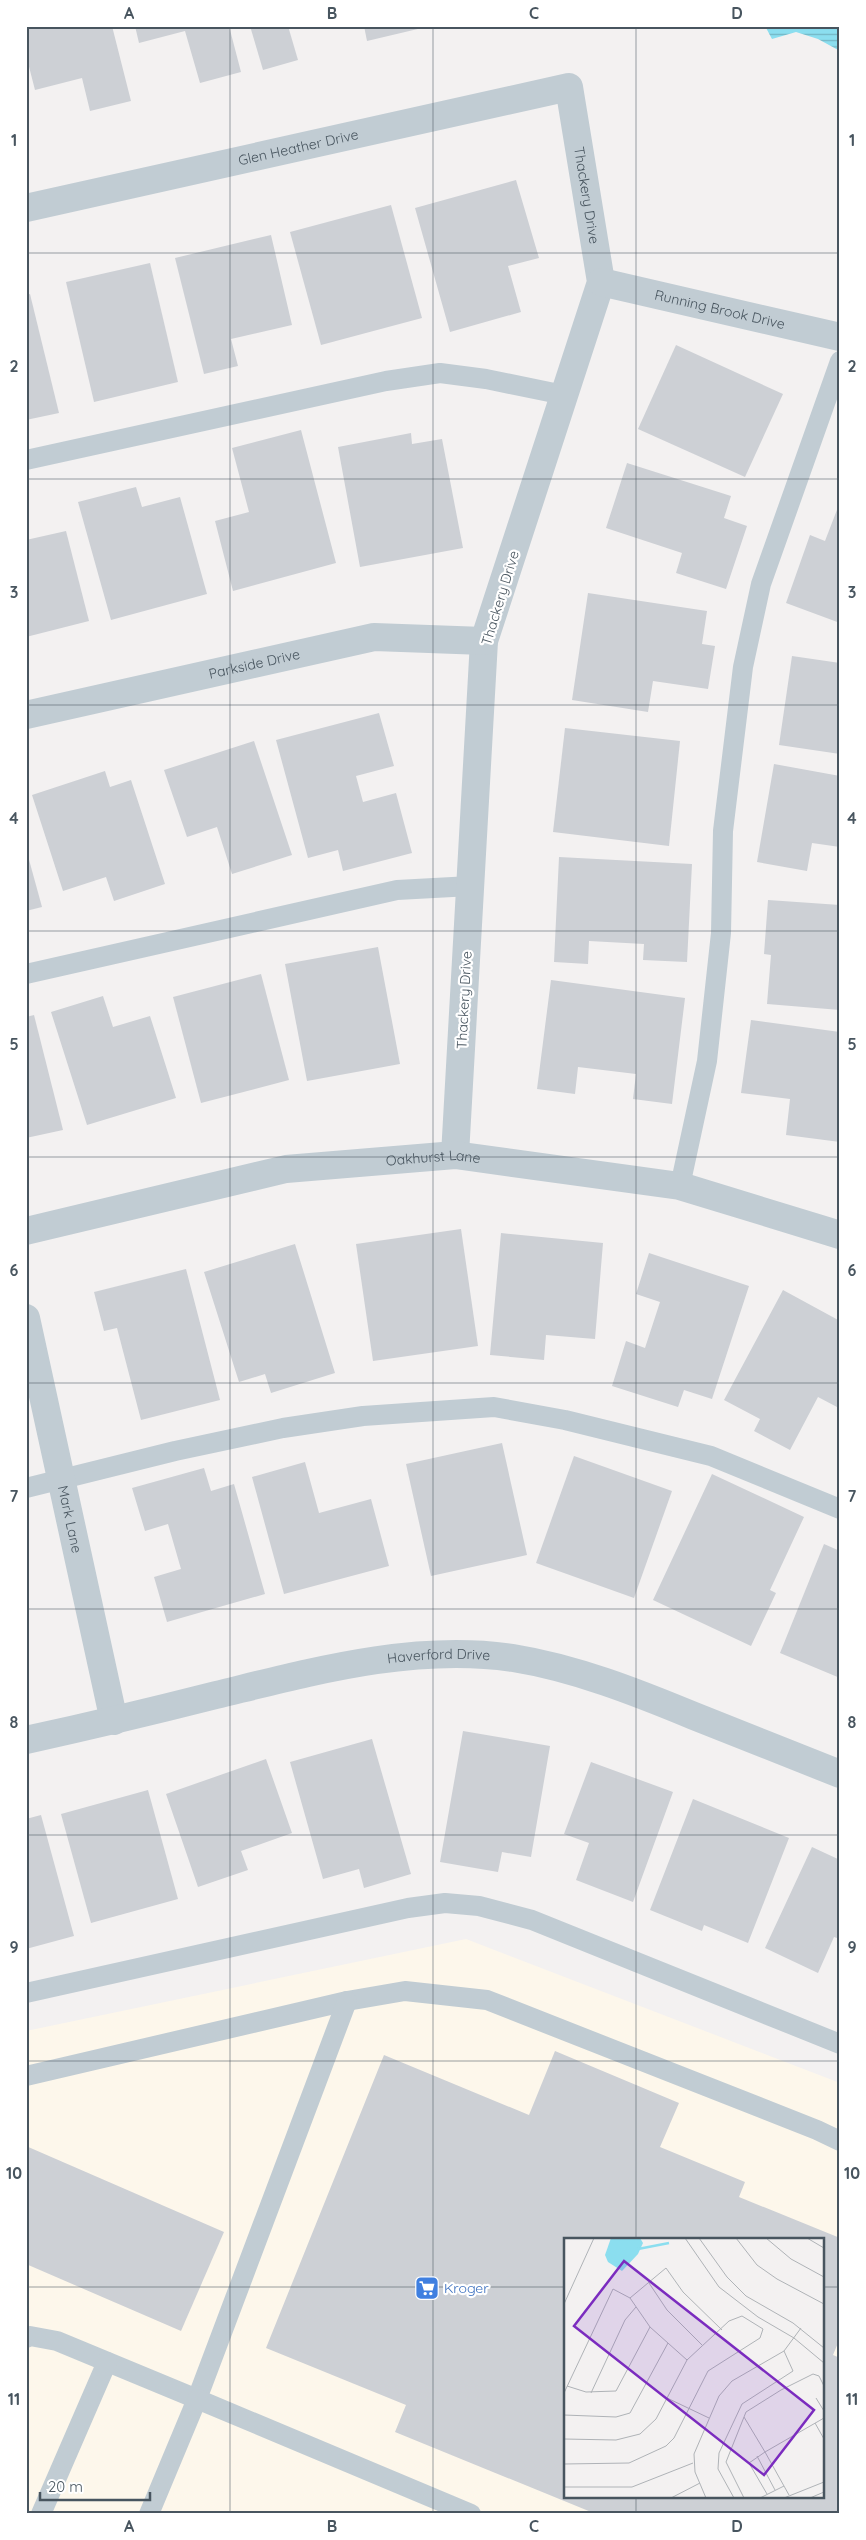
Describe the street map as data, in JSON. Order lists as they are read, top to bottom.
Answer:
{
  "streets": {
    "street": [
      "Glen Heather Drive",
      "Thackery Drive",
      "Running Brook Drive",
      "Parkside Drive",
      "Oakhurst Lane",
      "Mark Lane",
      "Haverford Drive"
    ]
  },
  "crossings": [
    ["Glen Heather Drive", "Thackery Drive"],
    ["Thackery Drive", "Running Brook Drive"],
    ["Thackery Drive", "Parkside Drive"],
    ["Thackery Drive", "Oakhurst Lane"],
    ["Mark Lane", "Haverford Drive"]
  ],
  "places": {
    "supermarket": ["Kroger"]
  },
  "scale_bar": "20 m",
  "grid": {
    "columns": [
      "A",
      "B",
      "C",
      "D"
    ],
    "rows": [
      "1",
      "2",
      "3",
      "4",
      "5",
      "6",
      "7",
      "8",
      "9",
      "10",
      "11"
    ]
  }
}
